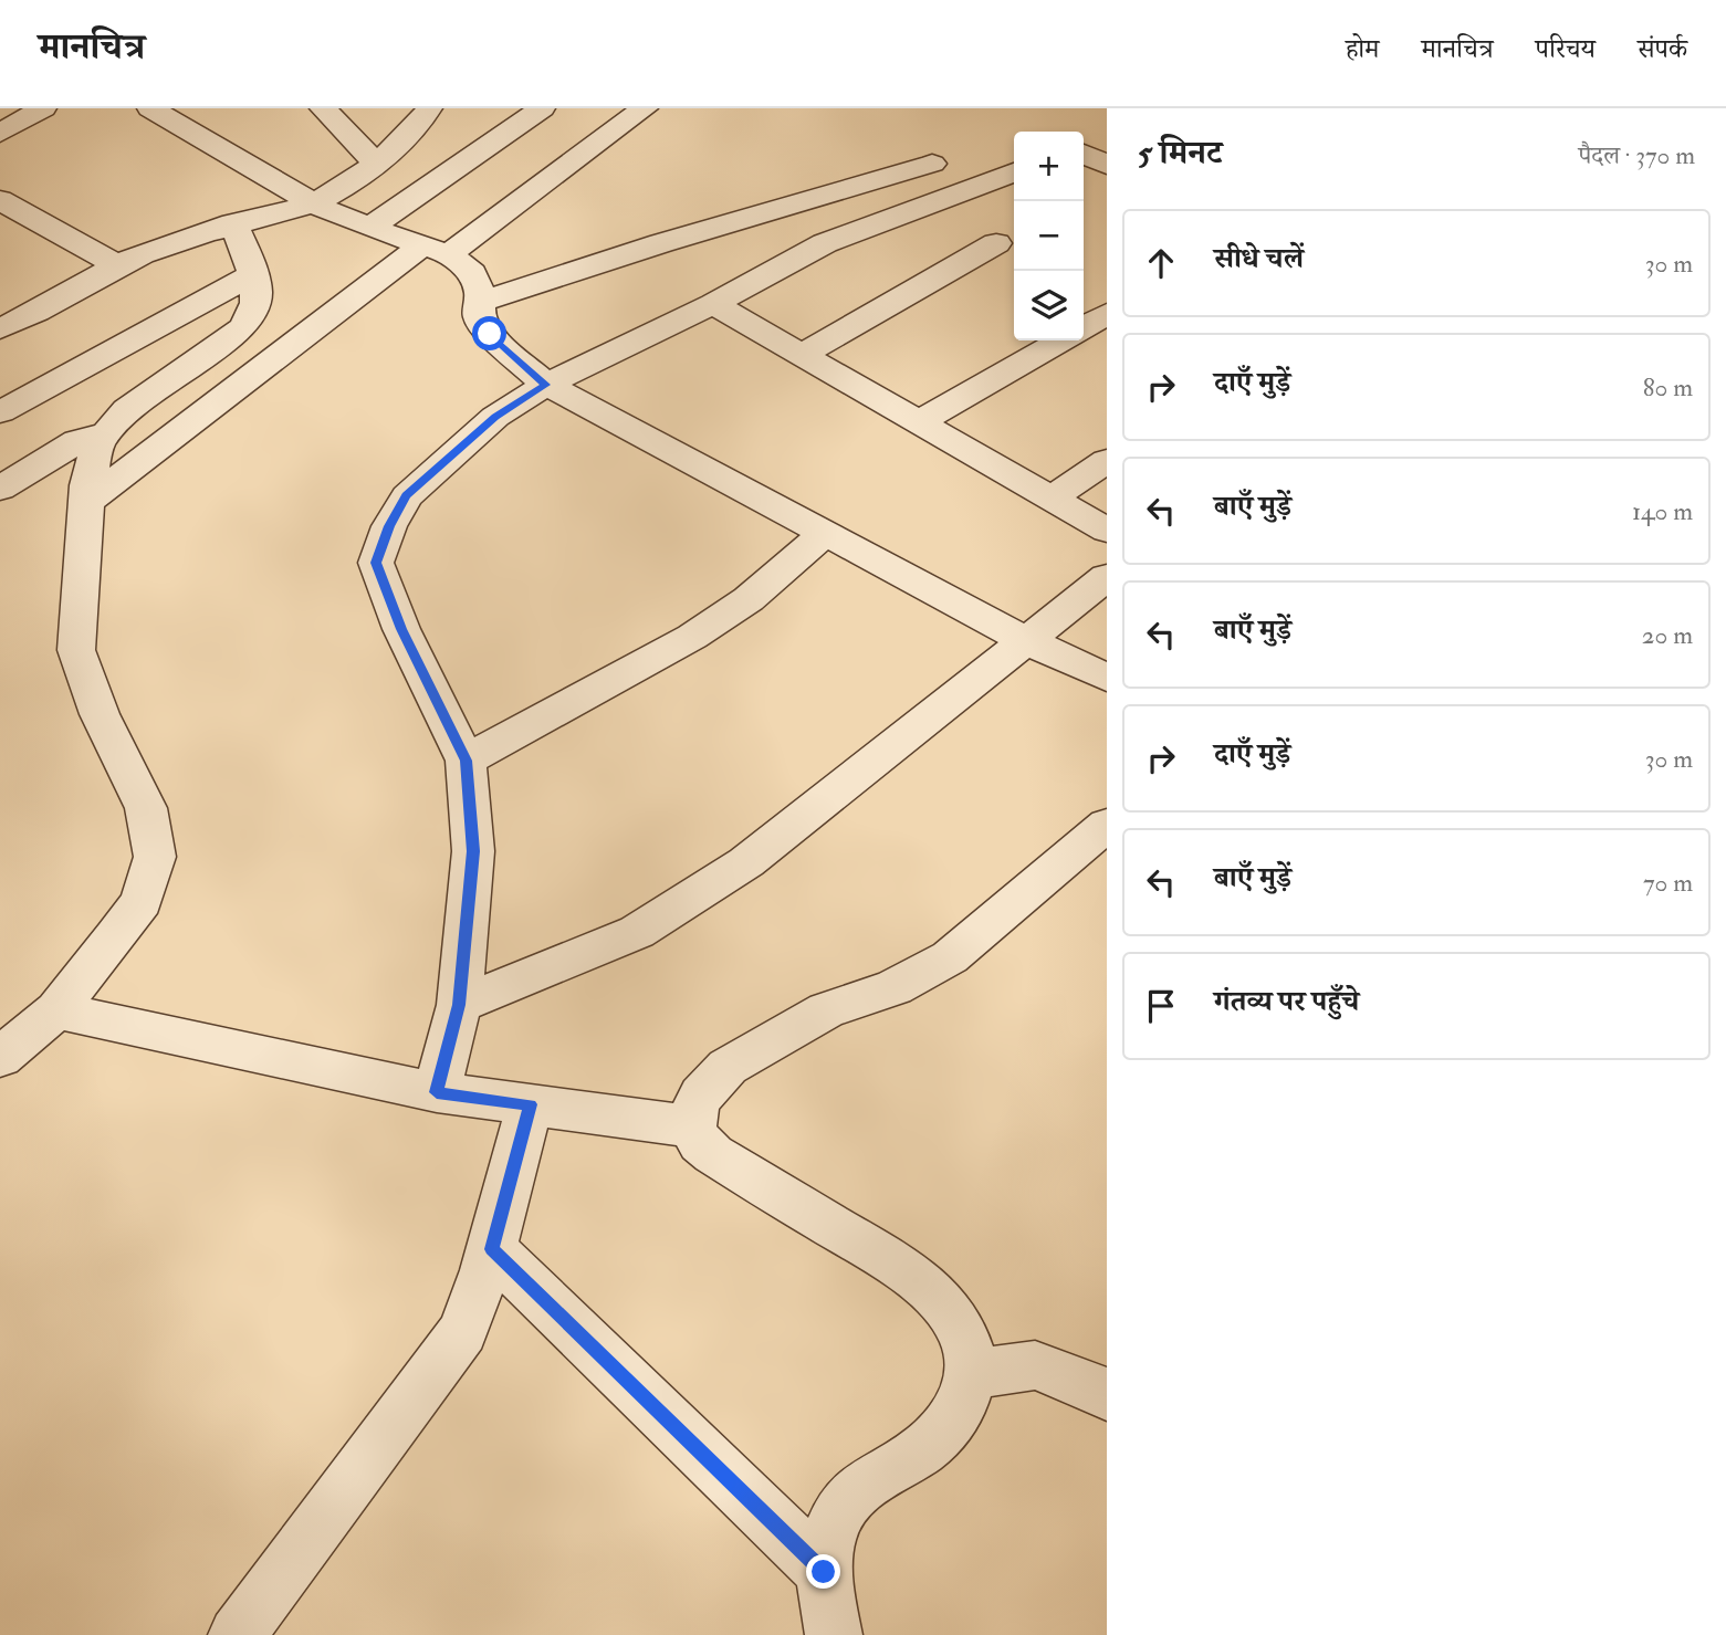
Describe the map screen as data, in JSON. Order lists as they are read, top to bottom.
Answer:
{
  "page": {
    "header": "मानचित्र",
    "nav": [
      "होम",
      "मानचित्र",
      "परिचय",
      "संपर्क"
    ],
    "heading": ["5 मिनट", "पैदल · 370 m"],
    "map_buttons": ["+", "−"],
    "list": [
      ["सीधे चलें", "30 m"],
      ["दाएँ मुड़ें", "80 m"],
      ["बाएँ मुड़ें", "140 m"],
      ["बाएँ मुड़ें", "20 m"],
      ["दाएँ मुड़ें", "30 m"],
      ["बाएँ मुड़ें", "70 m"],
      "गंतव्य पर पहुँचे"
    ]
  }
}
